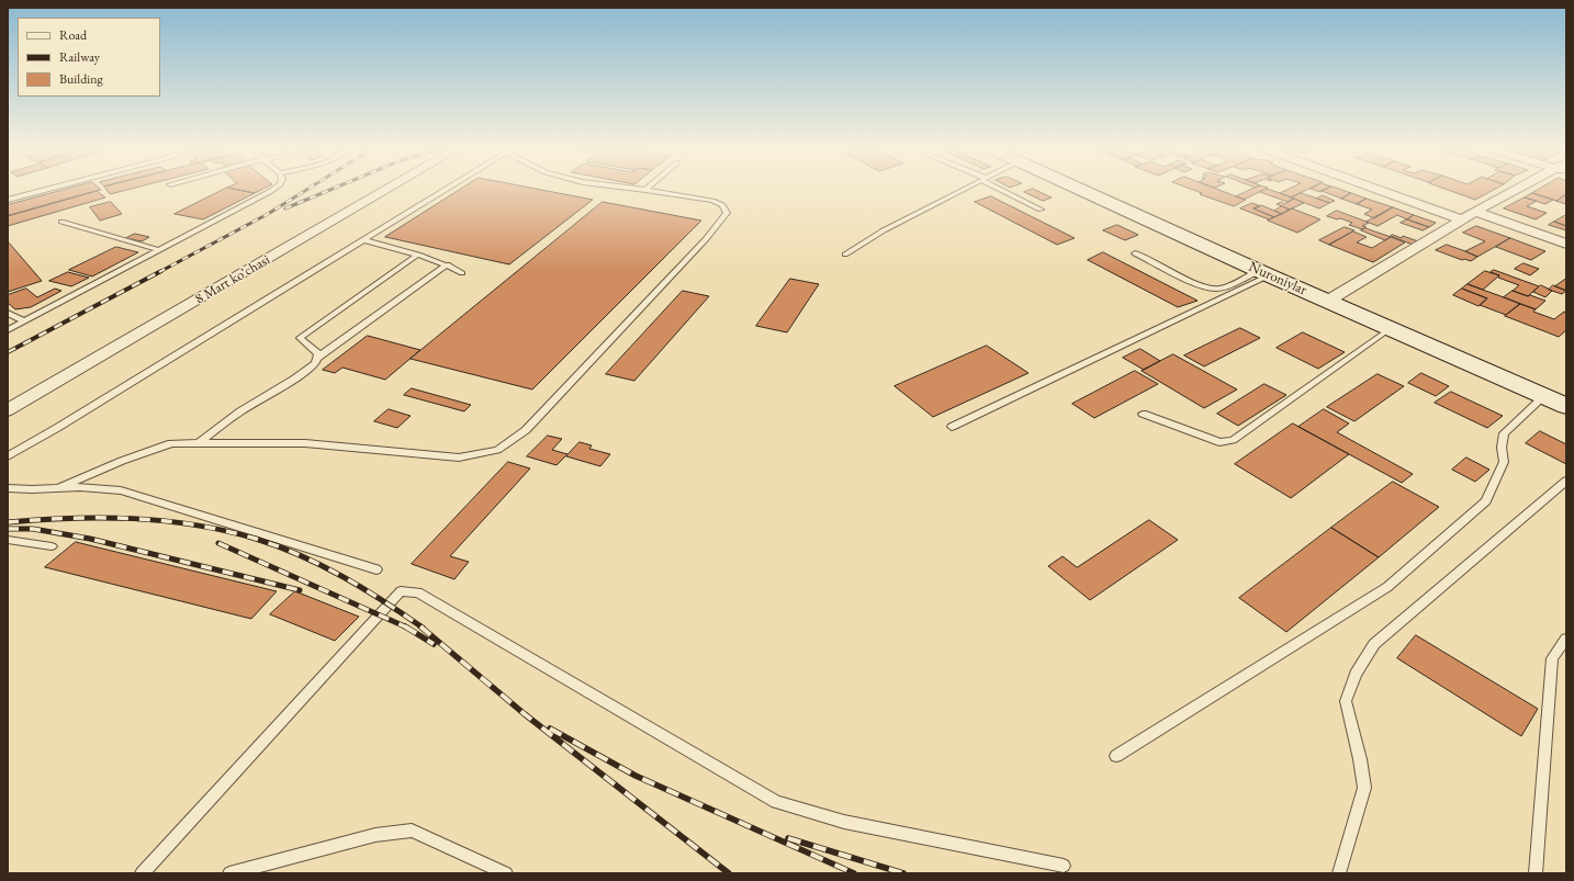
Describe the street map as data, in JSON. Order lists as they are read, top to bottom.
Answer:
{
  "streets": {
    "main road": ["Nuroniylar"],
    "street": ["8 Mart koʻchasi"]
  },
  "legend": ["Road", "Railway", "Building"]
}
